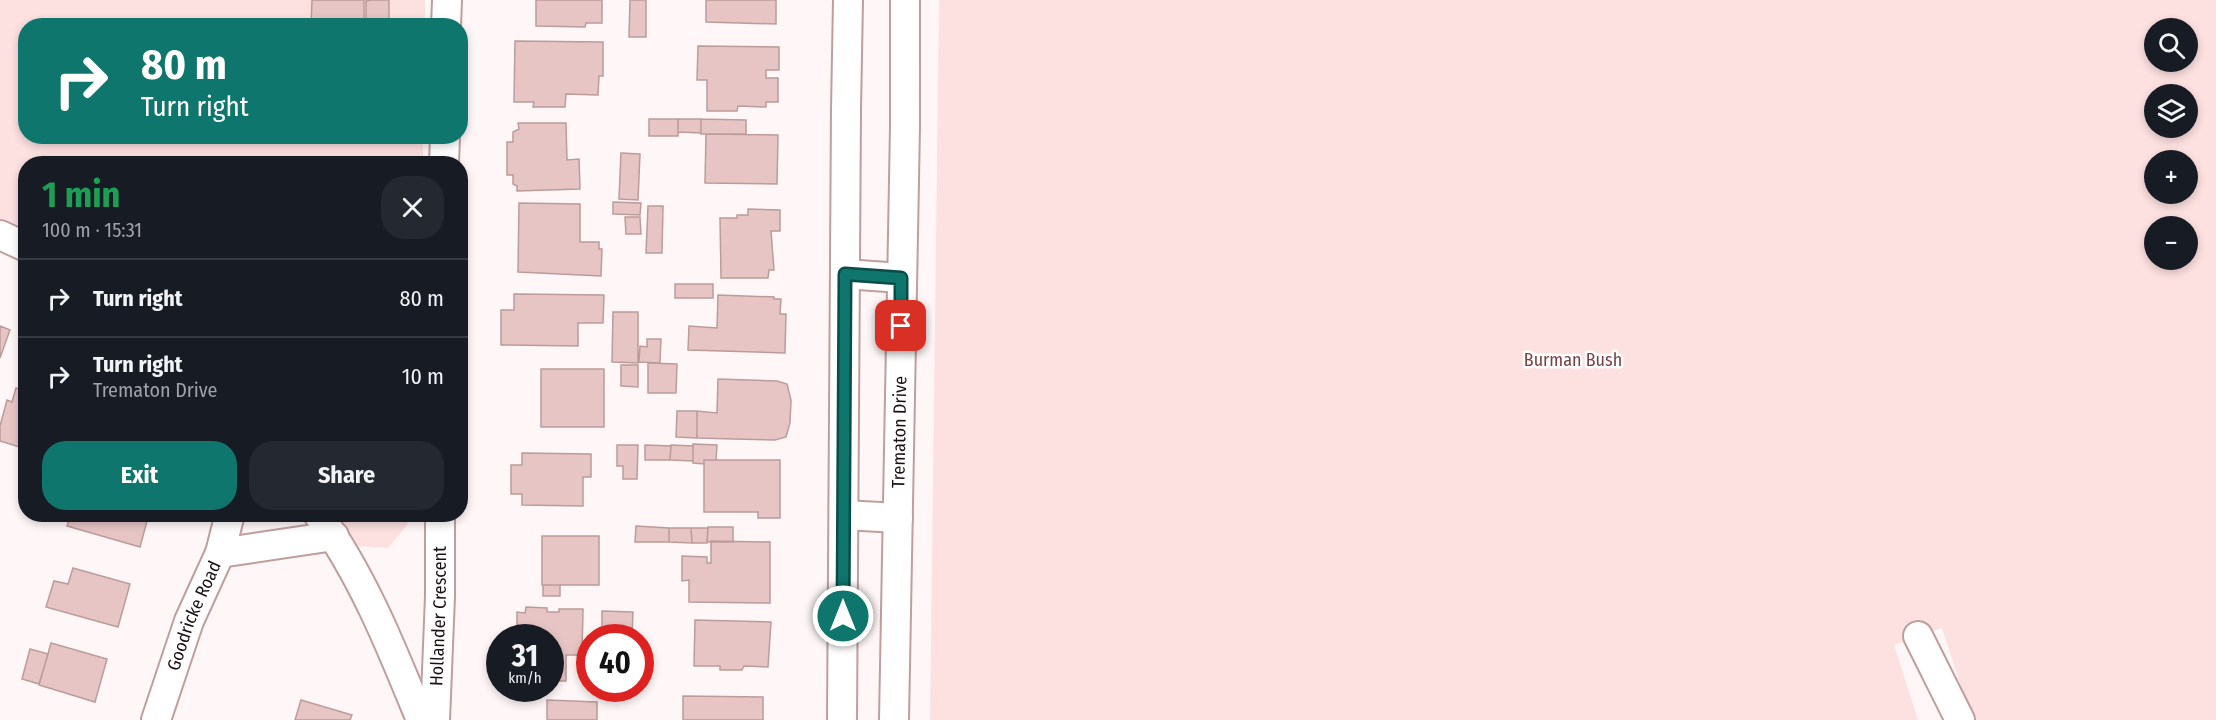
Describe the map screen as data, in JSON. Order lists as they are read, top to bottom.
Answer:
{
  "streets": {
    "street": ["Trematon Drive", "Goodricke Road", "Hollander Crescent"]
  },
  "crossings": [
    ["Goodricke Road", "Hollander Crescent"]
  ],
  "parks": ["Burman Bush"],
  "page": {
    "map_buttons": ["+", "−"],
    "turn": ["80 m", "Turn right"],
    "heading": ["1 min", "100 m · 15:31"],
    "list": [
      {
        "name": "Turn right",
        "value": "80 m"
      },
      {
        "name": "Turn right",
        "note": "Trematon Drive",
        "value": "10 m"
      }
    ],
    "buttons": ["Exit", "Share"],
    "speed": "31 km/h",
    "limit": "40"
  }
}
